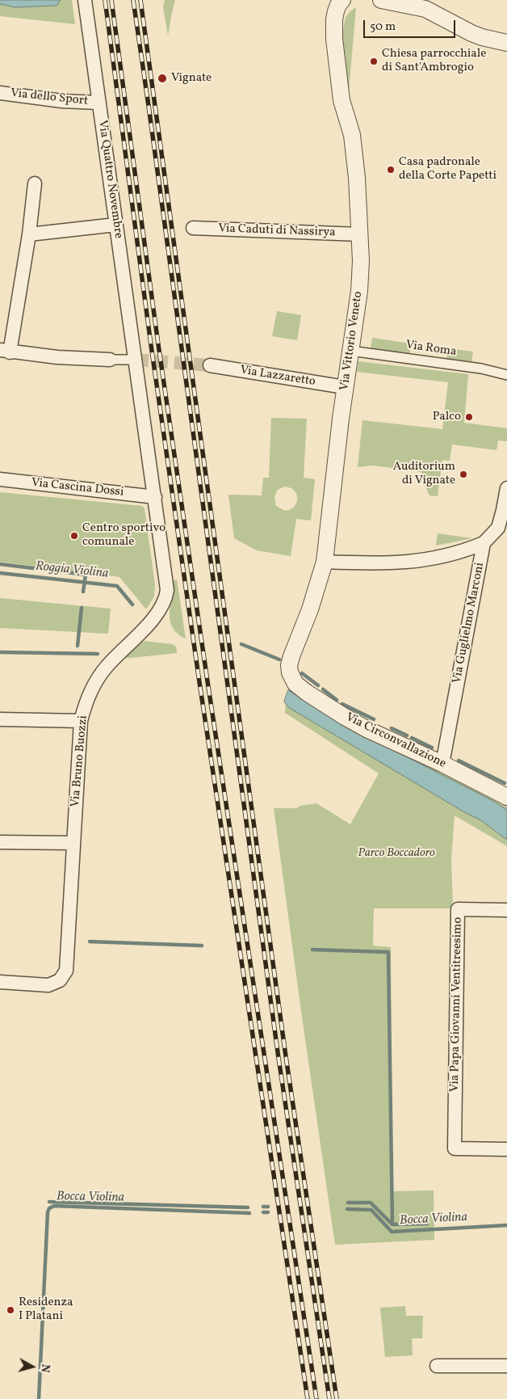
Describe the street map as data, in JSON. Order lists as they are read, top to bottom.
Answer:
{
  "streets": {
    "street": [
      "Via dello Sport",
      "Via Quattro Novembre",
      "Via Caduti di Nassirya",
      "Via Vittorio Veneto",
      "Via Roma",
      "Via Lazzaretto",
      "Via Cascina Dossi",
      "Via Guglielmo Marconi",
      "Via Circonvallazione",
      "Via Bruno Buozzi",
      "Via Papa Giovanni Ventitreesimo"
    ]
  },
  "crossings": [
    ["Via dello Sport", "Via Quattro Novembre"],
    ["Via Quattro Novembre", "Via Cascina Dossi"],
    ["Via Quattro Novembre", "Via Bruno Buozzi"],
    ["Via Caduti di Nassirya", "Via Vittorio Veneto"],
    ["Via Vittorio Veneto", "Via Roma"],
    ["Via Vittorio Veneto", "Via Lazzaretto"],
    ["Via Vittorio Veneto", "Via Circonvallazione"],
    ["Via Cascina Dossi", "Via Bruno Buozzi"],
    ["Via Guglielmo Marconi", "Via Circonvallazione"]
  ],
  "water": ["Roggia Violina", "Bocca Violina"],
  "parks": ["Parco Boccadoro"],
  "places": [
    "Chiesa parrocchiale di Sant'Ambrogio",
    "Vignate",
    "Casa padronale della Corte Papetti",
    "Palco",
    "Auditorium di Vignate",
    "Centro sportivo comunale",
    "Residenza I Platani"
  ],
  "scale_bar": "50 m",
  "north": "right"
}
